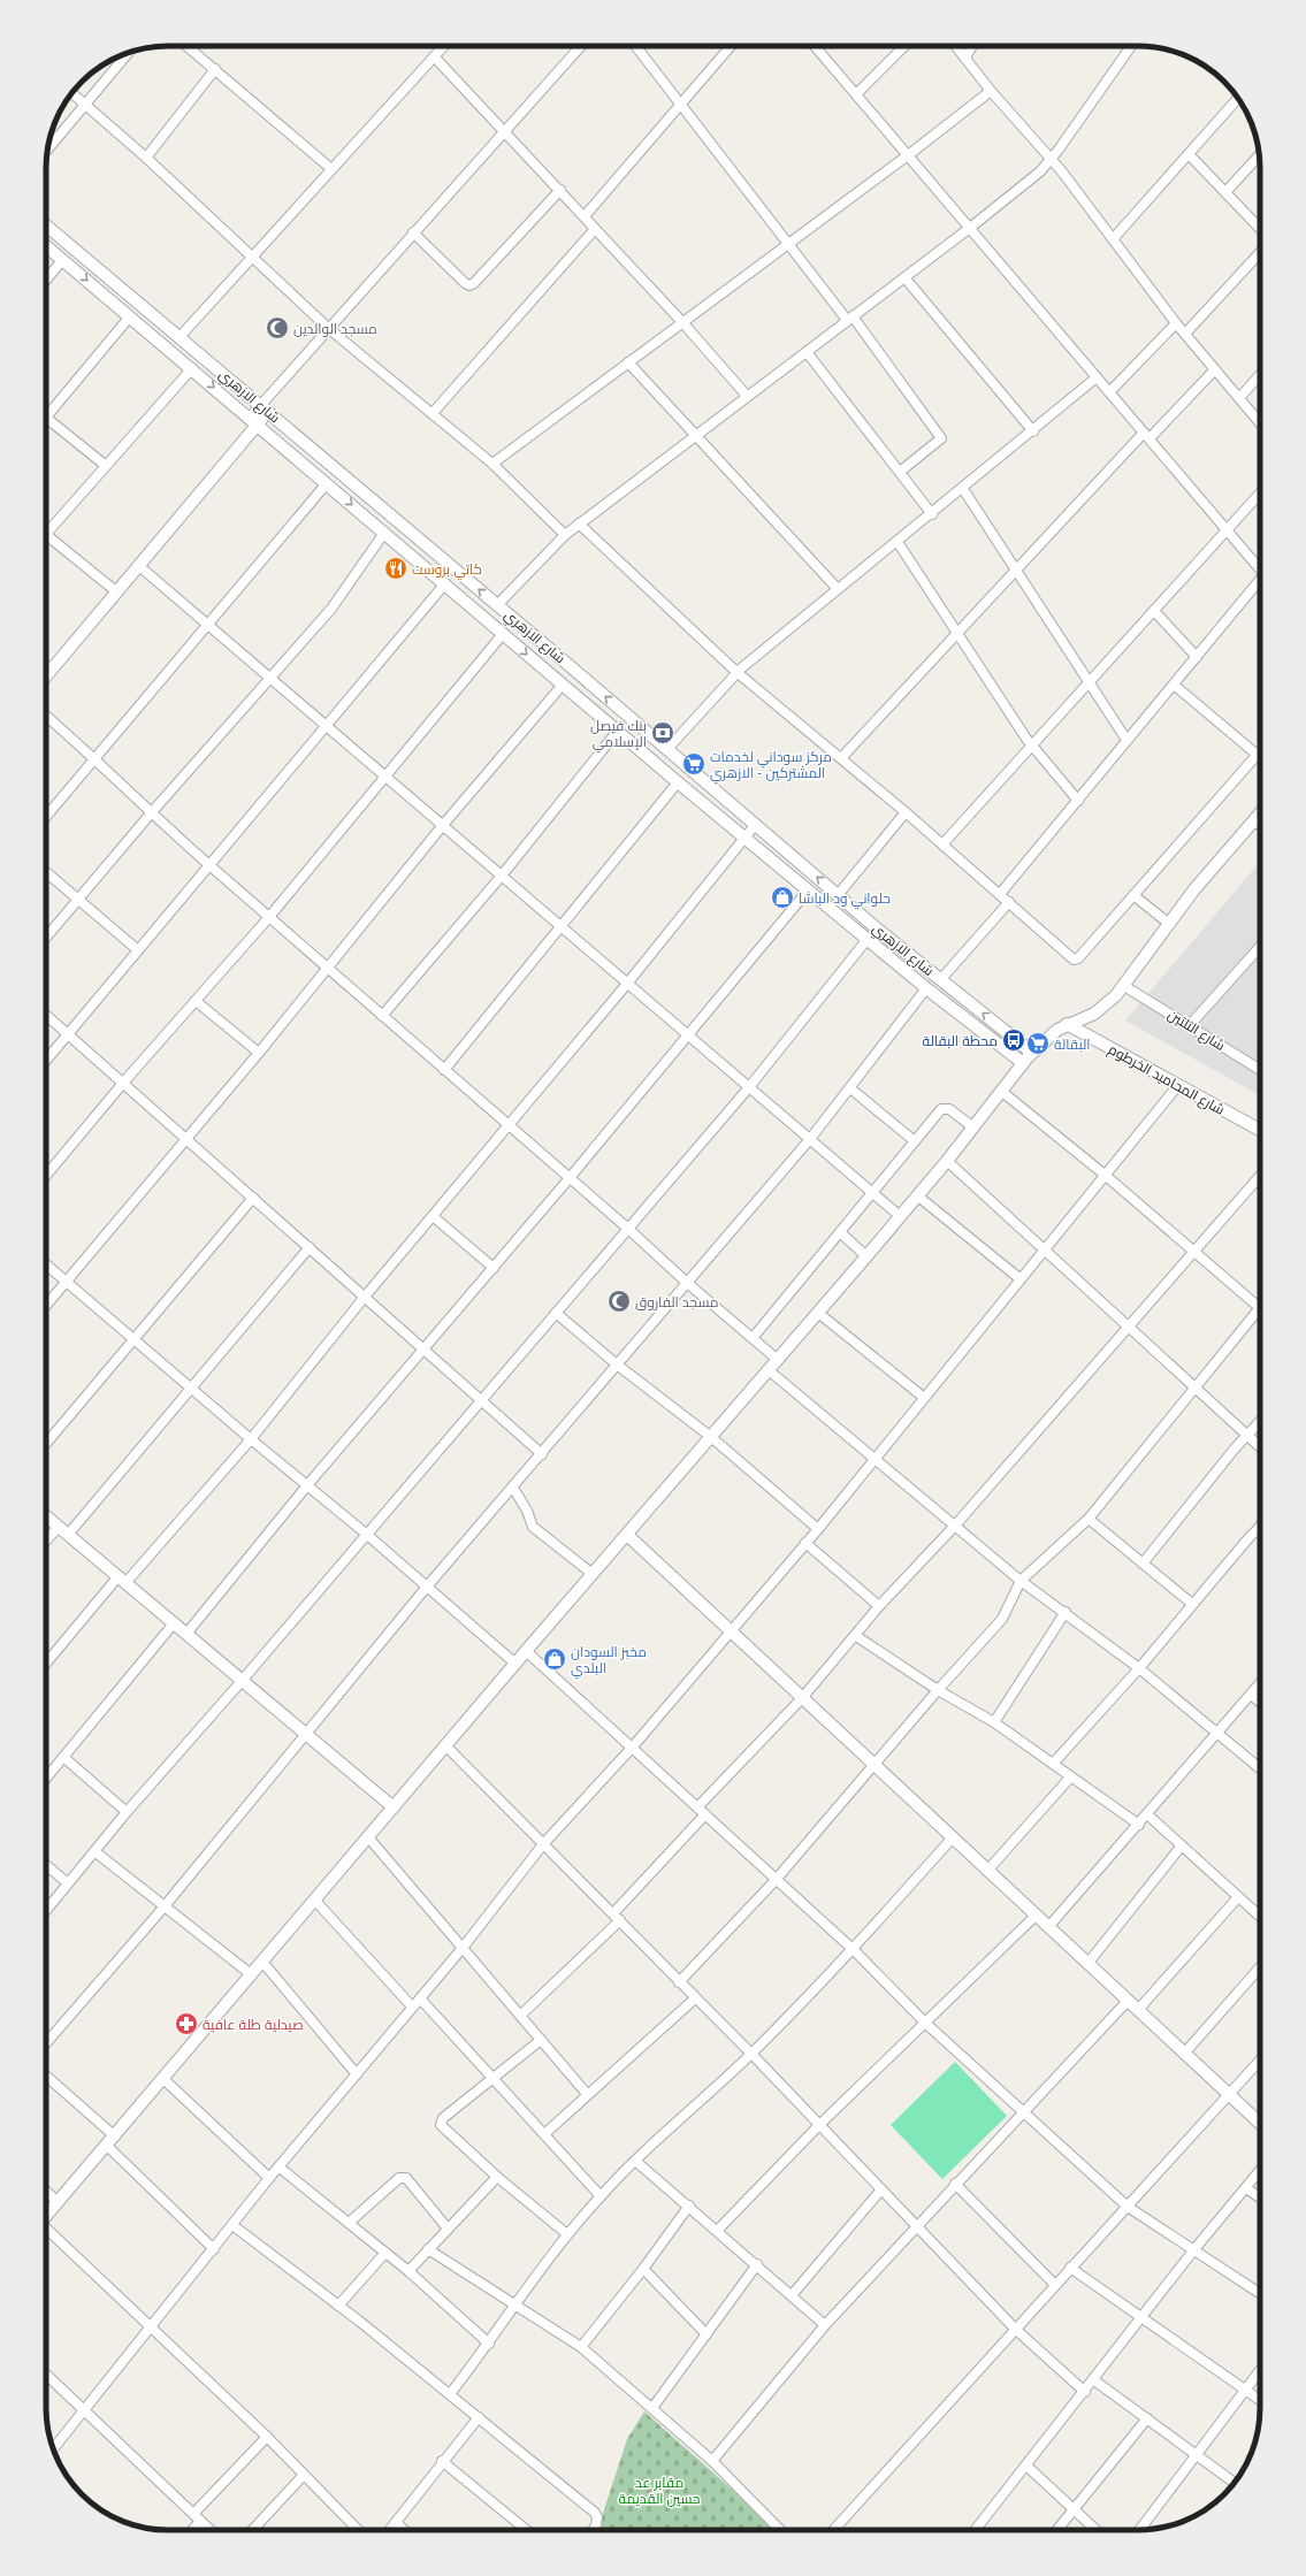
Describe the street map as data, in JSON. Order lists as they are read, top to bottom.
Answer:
{
  "streets": {
    "street": ["شارع الازهري", "شارع التلتين", "شارع المحاميد الخرطوم"]
  },
  "parks": ["مقابر عد حسين القديمة"],
  "places": {
    "mosque": ["مسجد الوالدين", "مسجد الفاروق"],
    "restaurant": ["كاتي بروست"],
    "bank": ["بنك فيصل الإسلامي"],
    "supermarket": ["مركز سوداني لخدمات المشتركين - الازهري", "البقالة"],
    "shop": ["حلواني ود الباشا", "مخبز السودان البلدي"],
    "bus stop": ["محطة البقالة"],
    "pharmacy": ["صيدلية طلة عافية"]
  }
}
